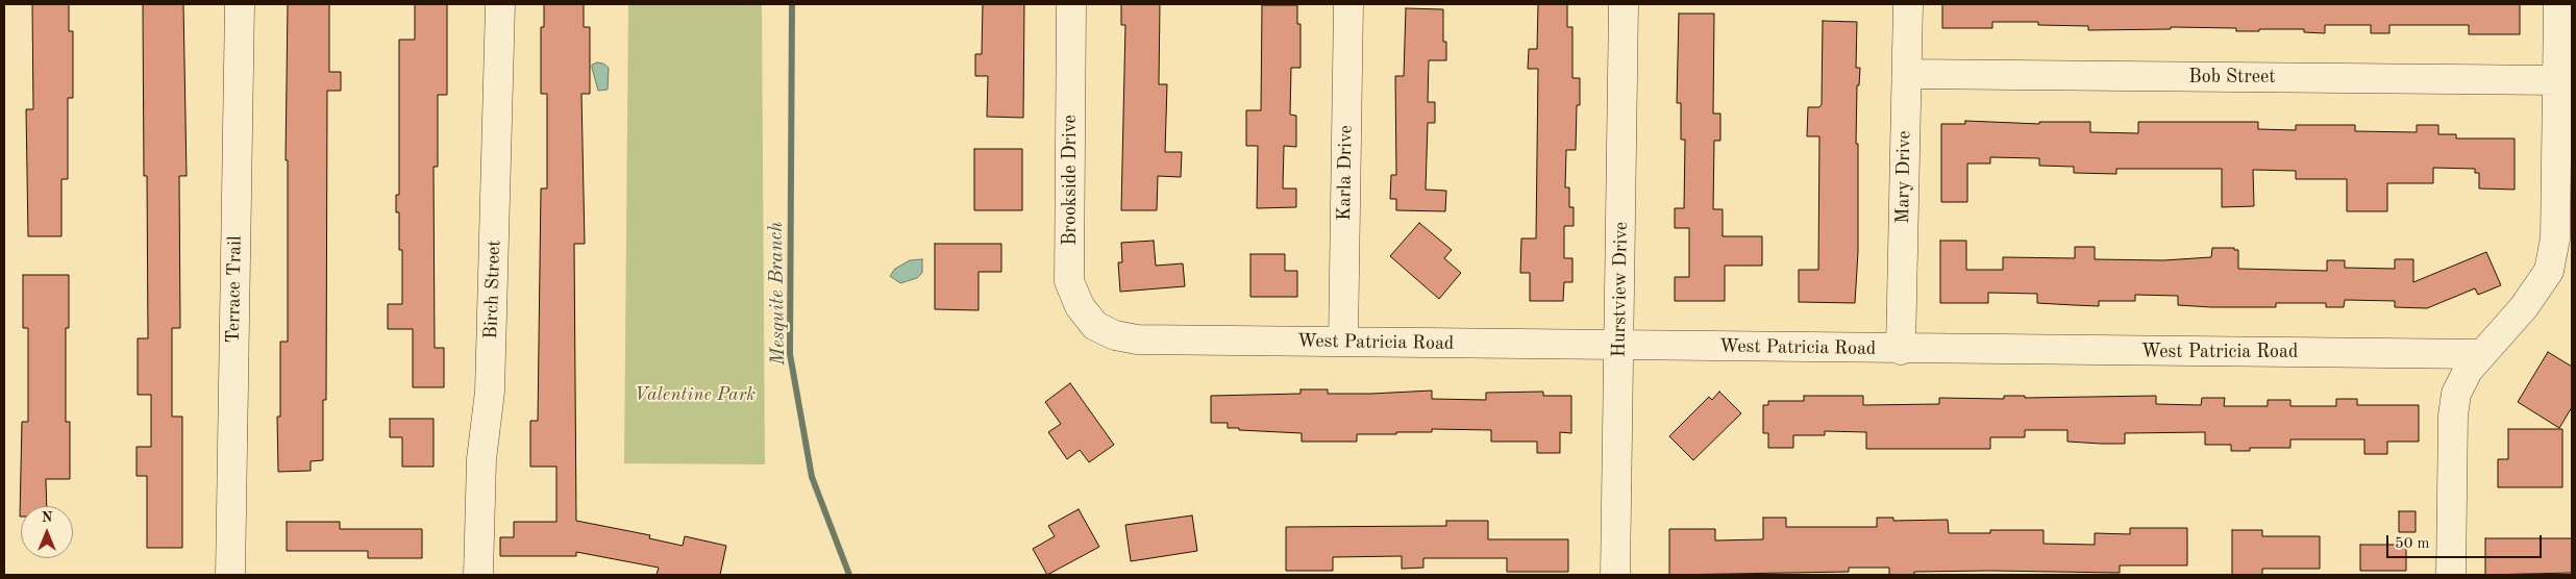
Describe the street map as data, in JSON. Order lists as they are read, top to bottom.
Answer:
{
  "streets": {
    "street": [
      "Bob Street",
      "Karla Drive",
      "Mary Drive",
      "Brookside Drive",
      "Terrace Trail",
      "Birch Street",
      "Hurstview Drive",
      "West Patricia Road"
    ]
  },
  "crossings": [
    ["Bob Street", "Mary Drive"],
    ["Karla Drive", "West Patricia Road"],
    ["Mary Drive", "West Patricia Road"],
    ["Brookside Drive", "West Patricia Road"],
    ["Hurstview Drive", "West Patricia Road"]
  ],
  "water": ["Mesquite Branch"],
  "parks": ["Valentine Park"],
  "scale_bar": "50 m",
  "north": "top"
}
